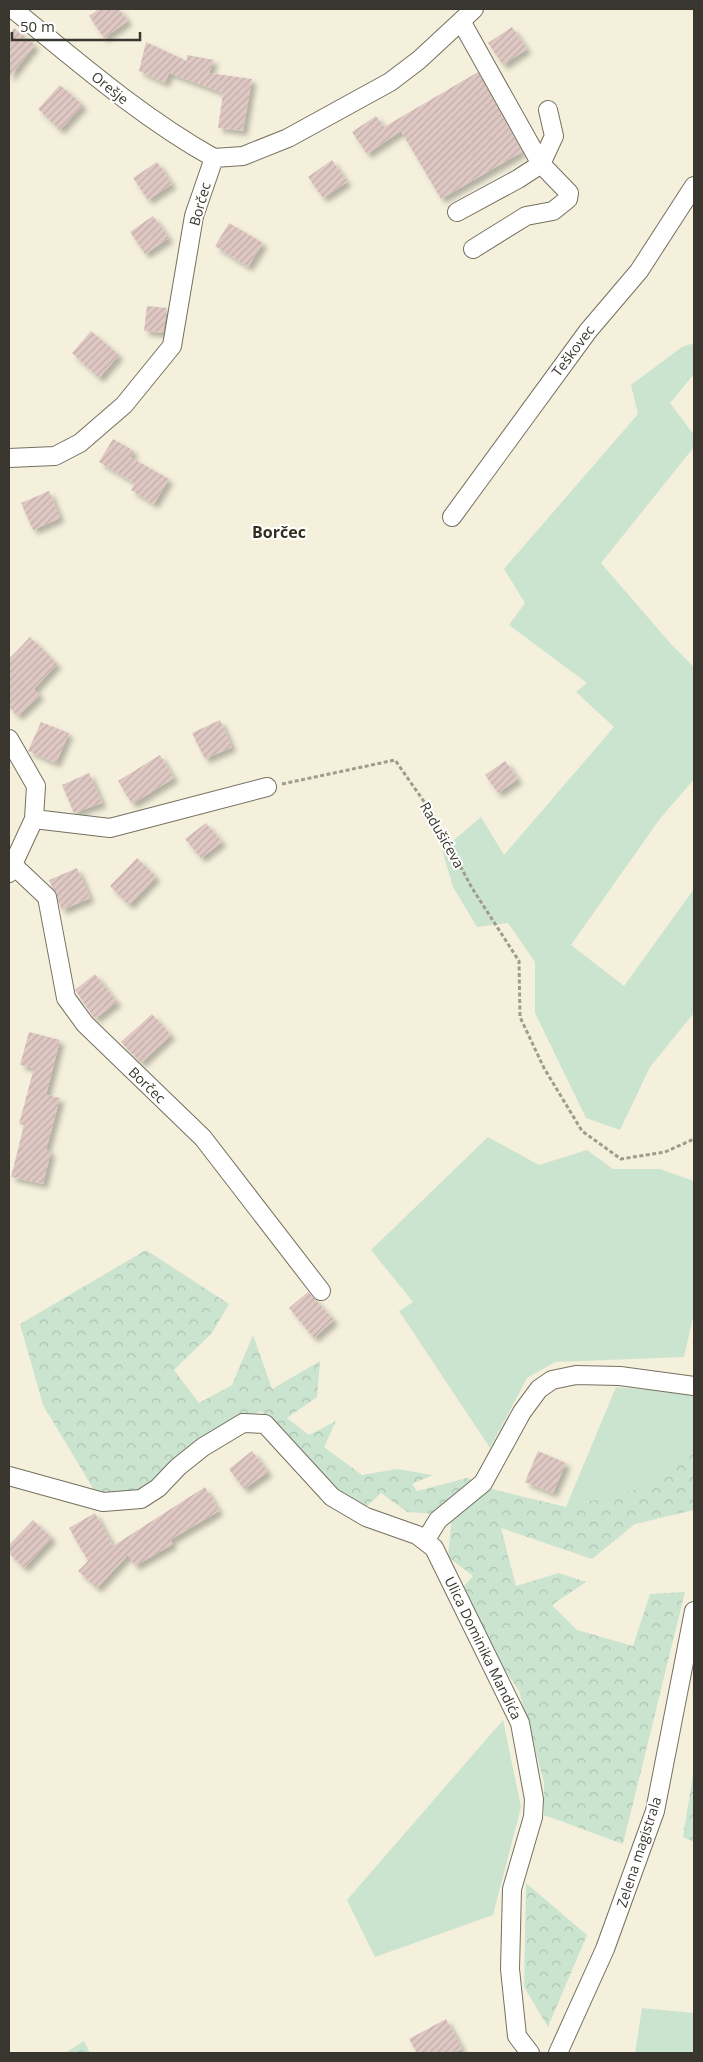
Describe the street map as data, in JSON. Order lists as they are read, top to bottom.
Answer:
{
  "streets": {
    "street": [
      "Orešje",
      "Borčec",
      "Teškovec",
      "Ulica Dominika Mandića",
      "Zelena magistrala"
    ],
    "path": ["Radušićeva"]
  },
  "crossings": [
    ["Orešje", "Borčec"]
  ],
  "districts": ["Borčec"],
  "scale_bar": "50 m"
}
